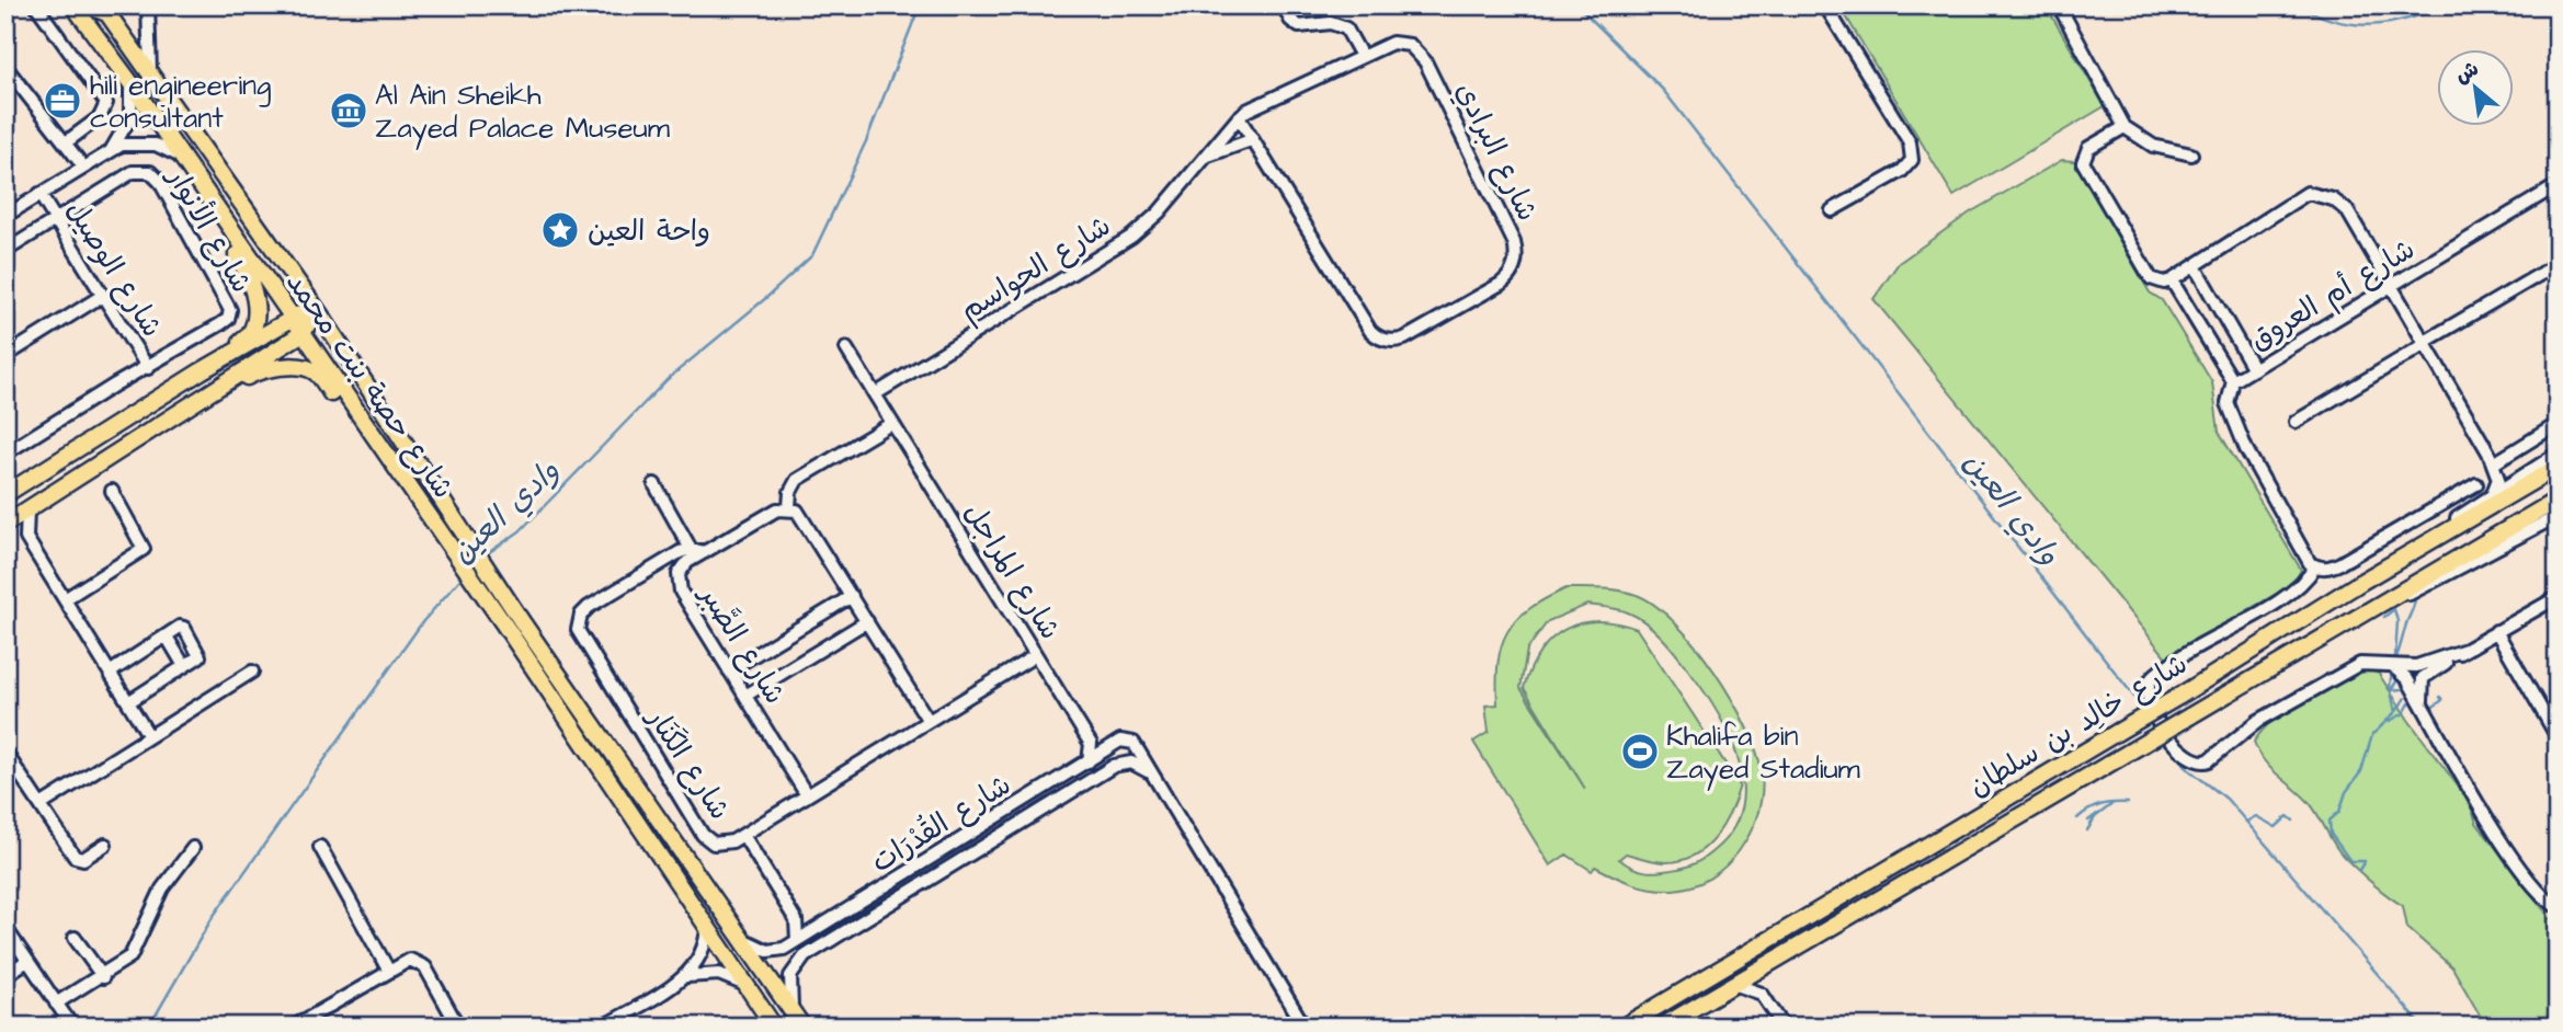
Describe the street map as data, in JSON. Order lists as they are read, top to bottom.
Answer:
{
  "streets": {
    "main road": ["شارع حصة بنت محمد", "شارع خالِد بن سلطان"],
    "street": [
      "شارع البرادي",
      "شارع الأنوار",
      "شارع الحواسم",
      "شارع الوصيل",
      "شارع أم العروق",
      "شارع المراجل",
      "شارع الصَّبر",
      "شارع الكَنَار",
      "شارع القُدْرَات"
    ]
  },
  "crossings": [
    ["شارع البرادي", "شارع الحواسم"],
    ["شارع الأنوار", "شارع الوصيل"],
    ["شارع الحواسم", "شارع المراجل"],
    ["شارع حصة بنت محمد", "شارع القُدْرَات"],
    ["شارع المراجل", "شارع الكَنَار"],
    ["شارع الصَّبر", "شارع الكَنَار"]
  ],
  "water": ["وادي العين"],
  "places": {
    "office": ["hili engineering consultant"],
    "museum": ["Al Ain Sheikh Zayed Palace Museum"],
    "place": ["واحة العين"],
    "sports": ["Khalifa bin Zayed Stadium"]
  },
  "north": "top left"
}
